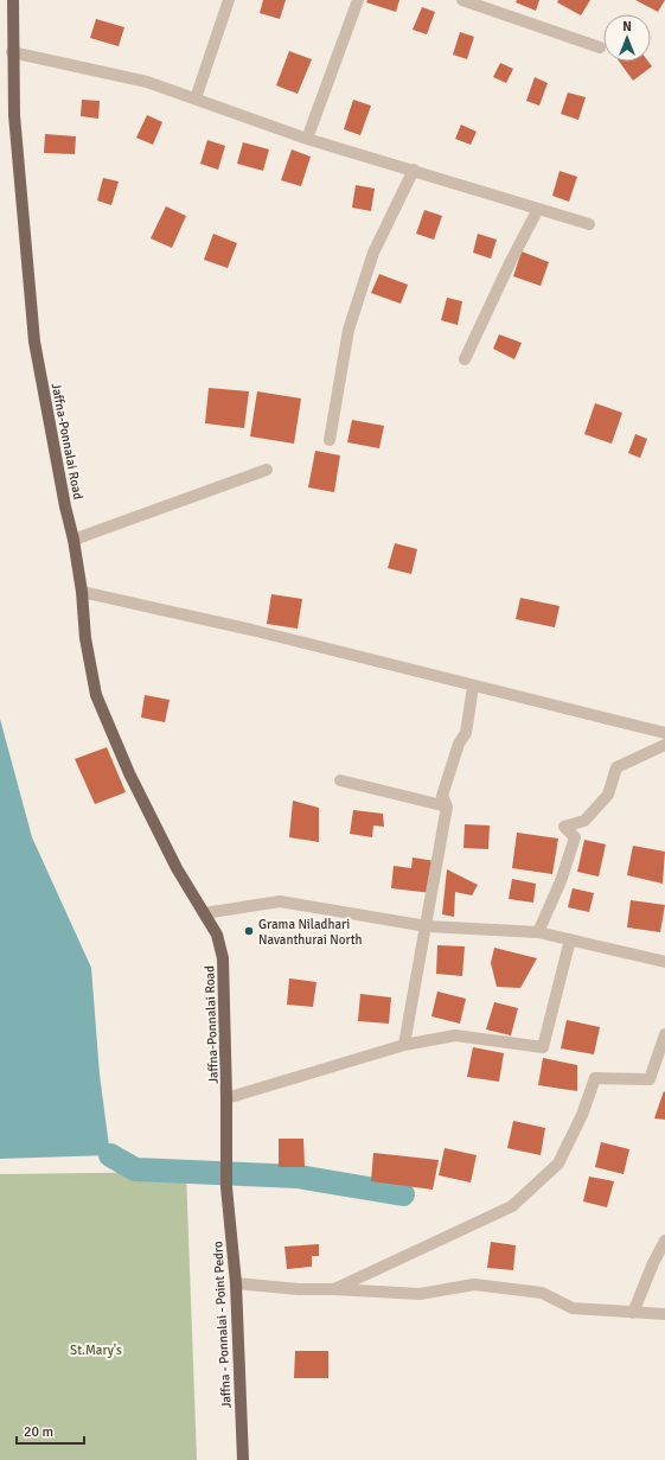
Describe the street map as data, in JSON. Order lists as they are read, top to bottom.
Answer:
{
  "streets": {
    "main road": ["Jaffna-Ponnalai Road", "Jaffna - Ponnalai - Point Pedro"]
  },
  "crossings": [
    ["Jaffna-Ponnalai Road", "Jaffna - Ponnalai - Point Pedro"]
  ],
  "parks": ["St.Mary's"],
  "places": ["Grama Niladhari Navanthurai North"],
  "scale_bar": "20 m",
  "north": "top"
}
